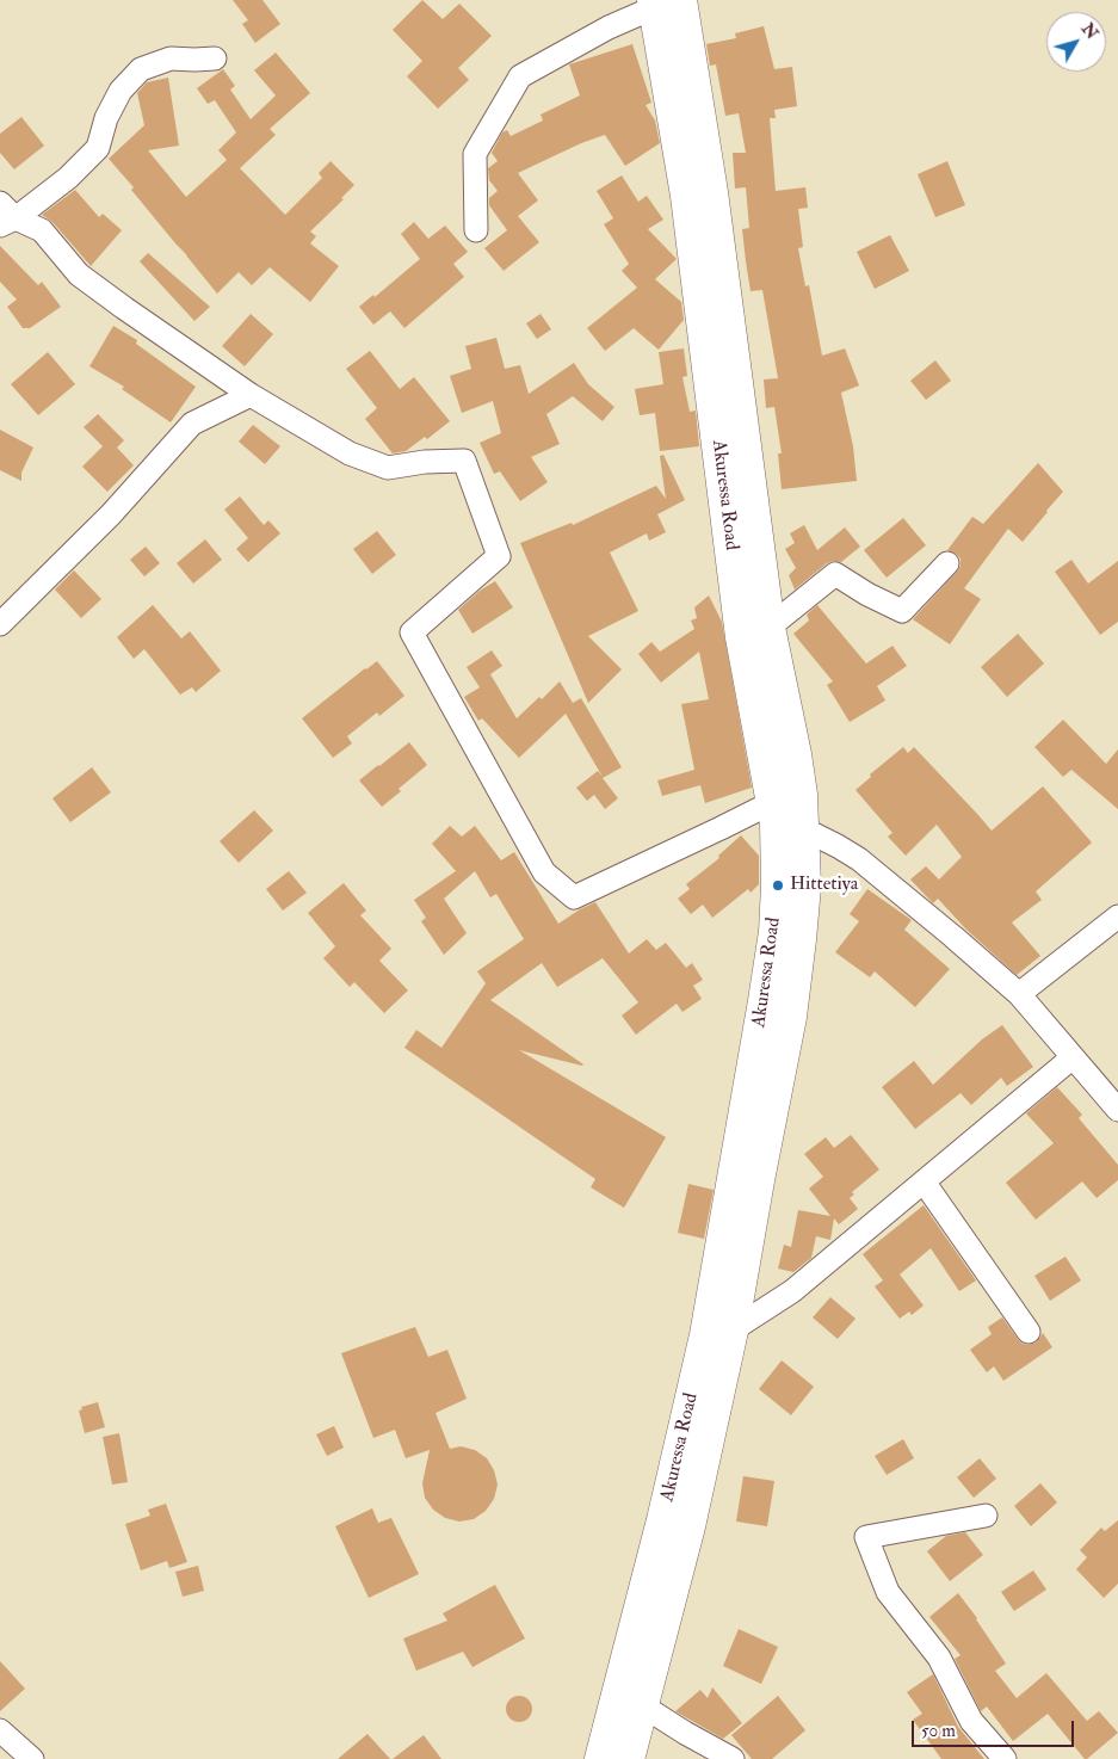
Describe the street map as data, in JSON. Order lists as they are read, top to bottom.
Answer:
{
  "streets": {
    "highway": ["Akuressa Road"]
  },
  "places": ["Hittetiya"],
  "scale_bar": "50 m",
  "north": "top right"
}
